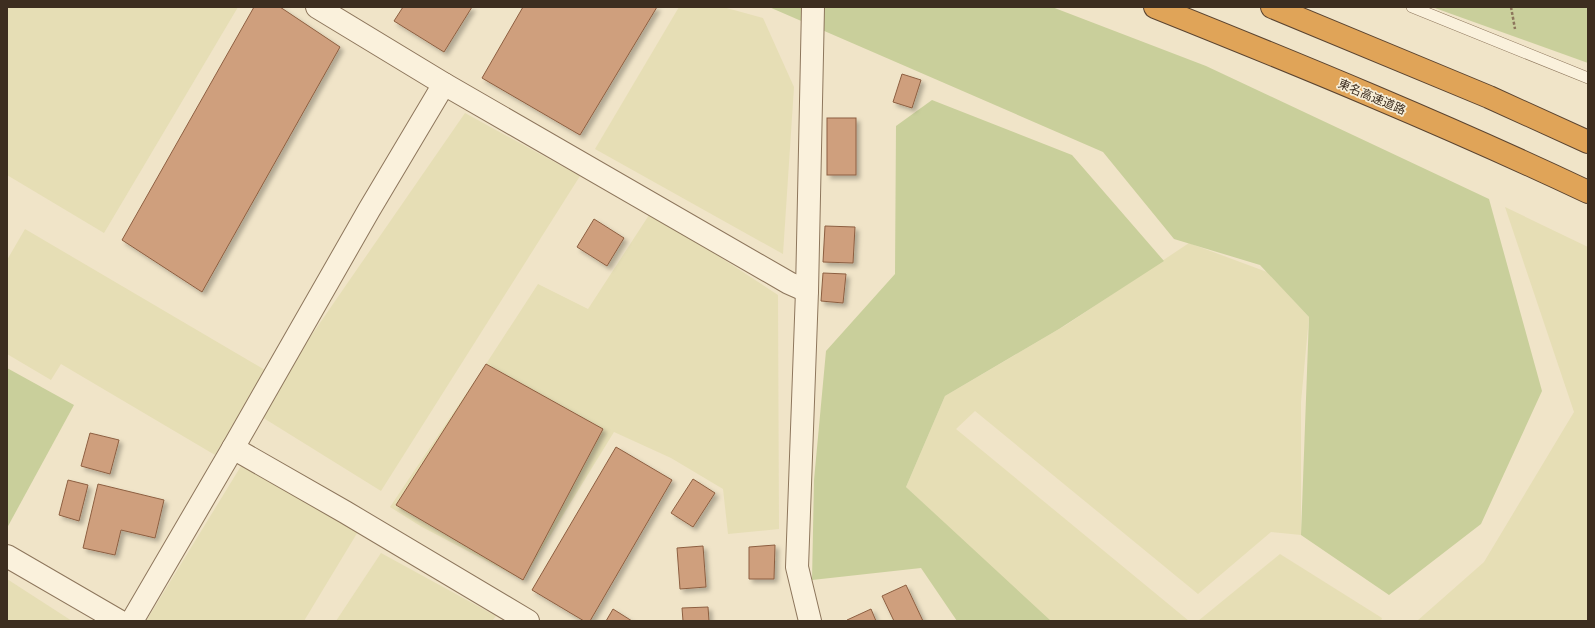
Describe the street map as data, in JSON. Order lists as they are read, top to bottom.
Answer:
{
  "streets": {
    "highway": ["東名高速道路"]
  }
}
